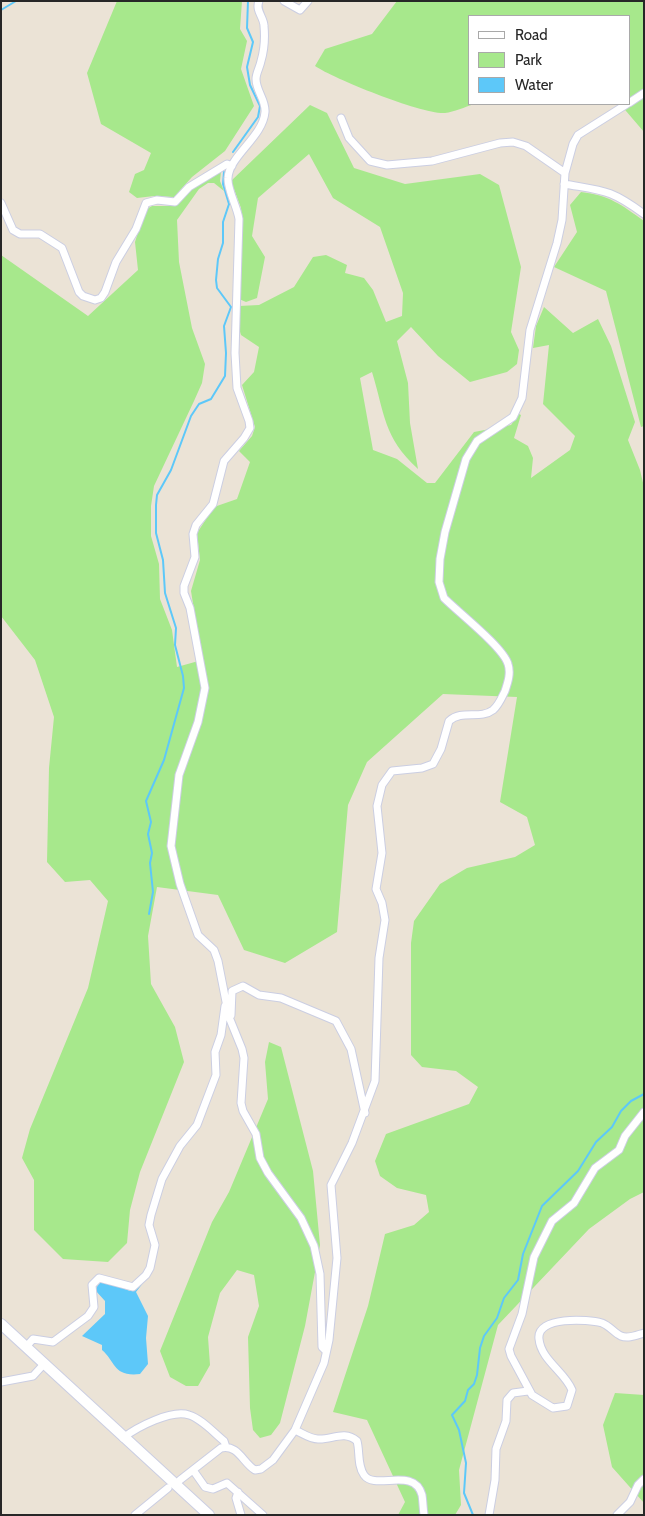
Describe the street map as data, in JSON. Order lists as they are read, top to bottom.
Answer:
{
  "legend": ["Road", "Park", "Water"]
}
